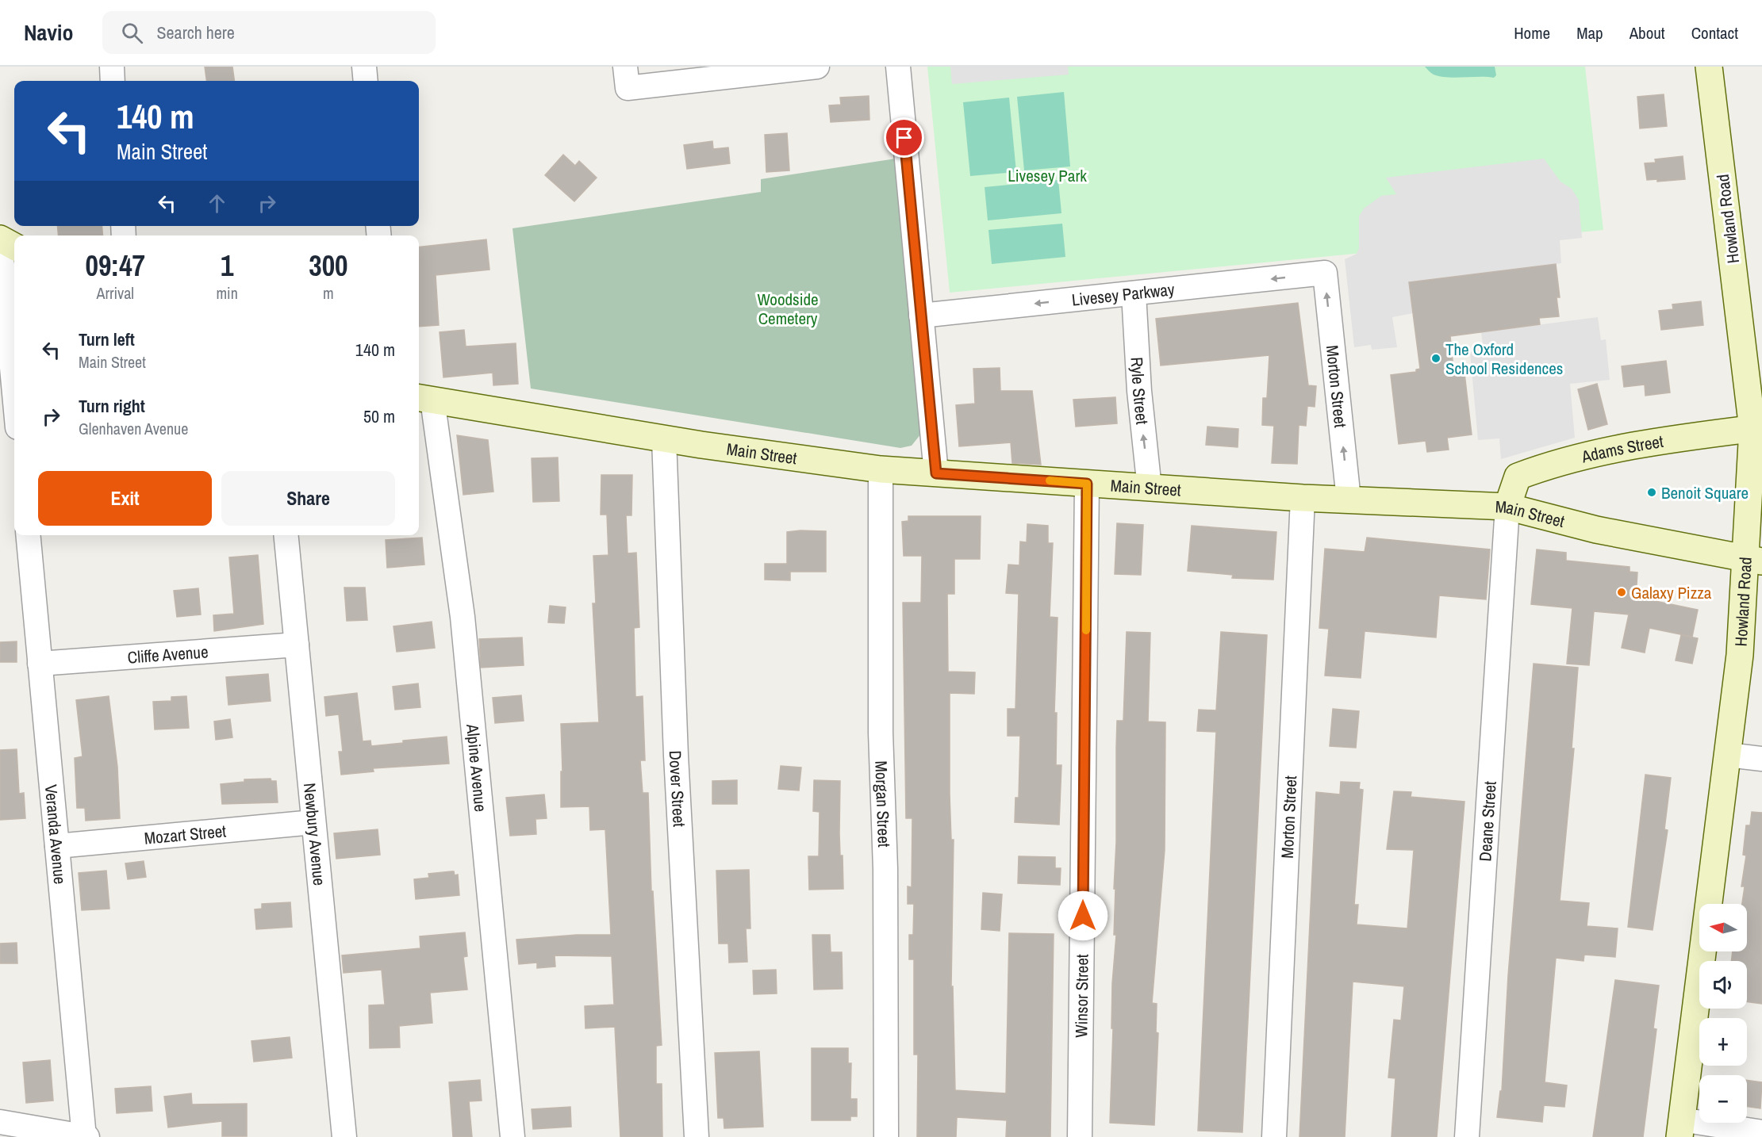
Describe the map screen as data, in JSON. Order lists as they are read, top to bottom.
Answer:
{
  "streets": {
    "main road": ["Howland Road", "Adams Street", "Main Street"],
    "street": [
      "Livesey Parkway",
      "Morton Street",
      "Ryle Street",
      "Cliffe Avenue",
      "Alpine Avenue",
      "Dover Street",
      "Morgan Street",
      "Deane Street",
      "Veranda Avenue",
      "Newbury Avenue",
      "Mozart Street",
      "Winsor Street"
    ]
  },
  "crossings": [
    ["Howland Road", "Adams Street"],
    ["Howland Road", "Main Street"],
    ["Livesey Parkway", "Morton Street"],
    ["Livesey Parkway", "Ryle Street"],
    ["Morton Street", "Main Street"],
    ["Ryle Street", "Main Street"],
    ["Adams Street", "Main Street"],
    ["Adams Street", "Deane Street"],
    ["Main Street", "Alpine Avenue"],
    ["Main Street", "Dover Street"],
    ["Main Street", "Morgan Street"],
    ["Main Street", "Deane Street"],
    ["Main Street", "Winsor Street"],
    ["Cliffe Avenue", "Veranda Avenue"],
    ["Cliffe Avenue", "Newbury Avenue"],
    ["Veranda Avenue", "Mozart Street"],
    ["Newbury Avenue", "Mozart Street"]
  ],
  "one_way": ["Livesey Parkway"],
  "parks": ["Livesey Park", "Woodside Cemetery"],
  "places": ["The Oxford School Residences", "Benoit Square", "Galaxy Pizza"],
  "north": "left",
  "page": {
    "header": "Navio",
    "search": "Search here",
    "nav": [
      "Home",
      "Map",
      "About",
      "Contact"
    ],
    "turn": ["140 m", "Main Street"],
    "eta": [
      "09:47",
      "Arrival",
      "1",
      "min",
      "300",
      "m"
    ],
    "list": [
      {
        "name": "Turn left",
        "note": "Main Street",
        "value": "140 m"
      },
      {
        "name": "Turn right",
        "note": "Glenhaven Avenue",
        "value": "50 m"
      }
    ],
    "buttons": ["Exit", "Share"],
    "map_buttons": ["+", "−"]
  }
}
